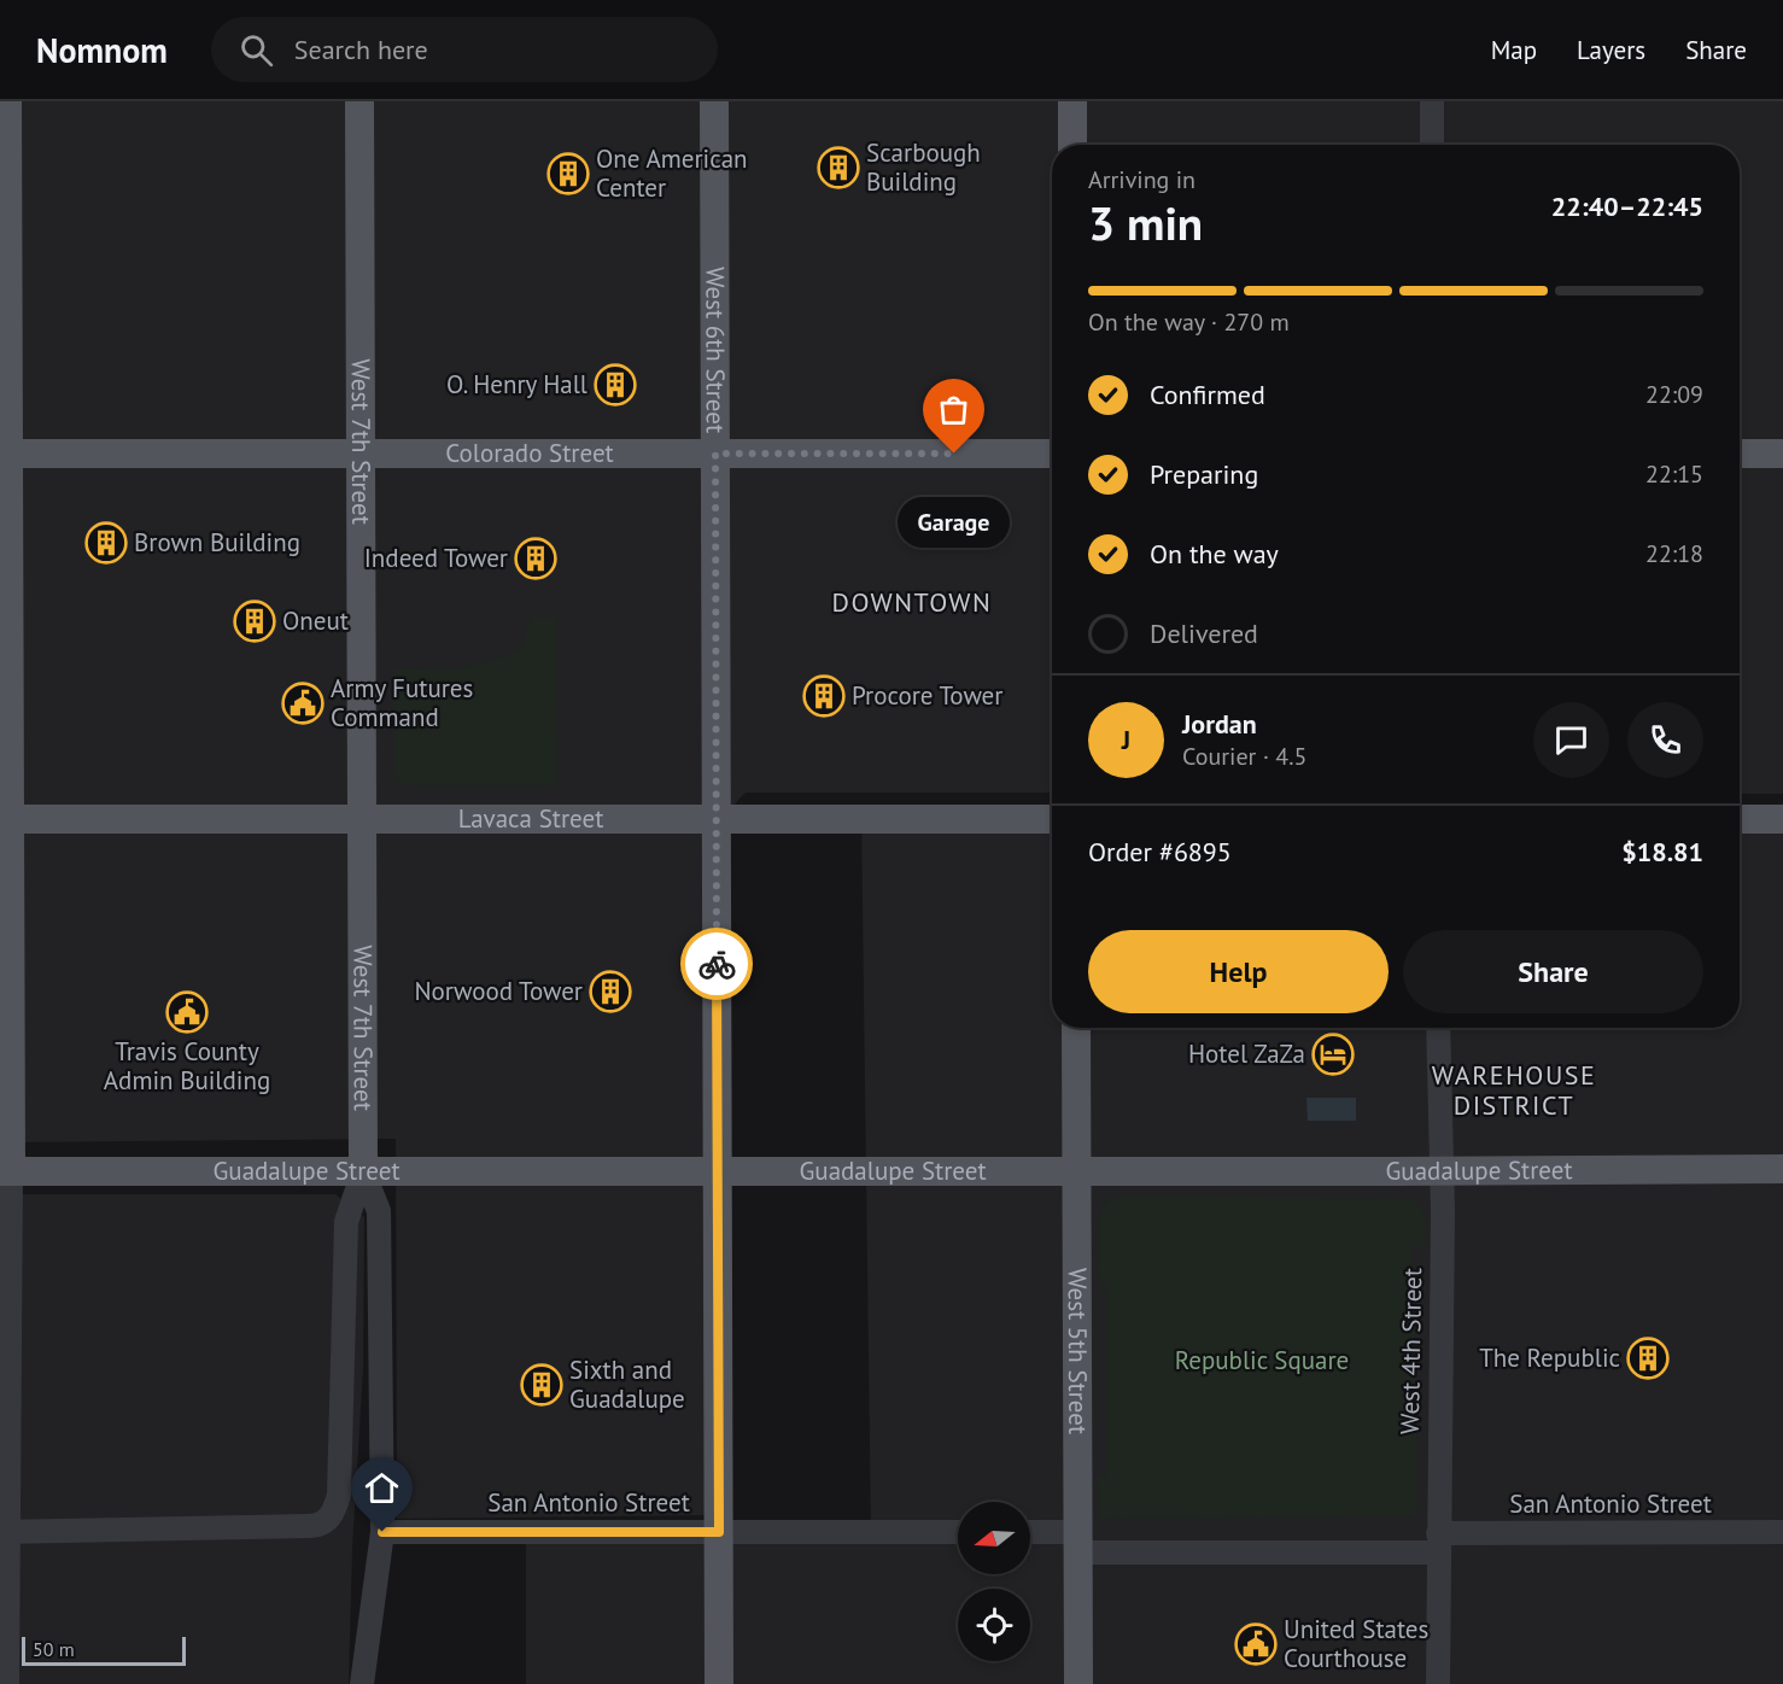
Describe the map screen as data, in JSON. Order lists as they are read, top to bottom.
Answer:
{
  "streets": {
    "main road": [
      "West 6th Street",
      "West 7th Street",
      "Colorado Street",
      "Lavaca Street",
      "Guadalupe Street",
      "West 5th Street"
    ],
    "street": ["West 4th Street", "San Antonio Street"]
  },
  "crossings": [
    ["West 6th Street", "Colorado Street"],
    ["West 6th Street", "Lavaca Street"],
    ["West 6th Street", "Guadalupe Street"],
    ["West 6th Street", "San Antonio Street"],
    ["West 7th Street", "Colorado Street"],
    ["West 7th Street", "Lavaca Street"],
    ["West 7th Street", "Guadalupe Street"],
    ["West 7th Street", "San Antonio Street"],
    ["Guadalupe Street", "West 5th Street"],
    ["Guadalupe Street", "West 4th Street"],
    ["West 5th Street", "San Antonio Street"],
    ["West 4th Street", "San Antonio Street"]
  ],
  "districts": ["DOWNTOWN", "WAREHOUSE DISTRICT"],
  "parks": ["Republic Square"],
  "places": {
    "building": [
      "Scarbough Building",
      "One American Center",
      "O. Henry Hall",
      "Brown Building",
      "Indeed Tower",
      "Oneut",
      "Procore Tower",
      "Norwood Tower",
      "The Republic",
      "Sixth and Guadalupe"
    ],
    "other": ["Garage"],
    "public building": ["Army Futures Command", "Travis County Admin Building", "United States Courthouse"],
    "hotel": ["Hotel ZaZa"]
  },
  "scale_bar": "50 m",
  "north": "left",
  "page": {
    "header": "Nomnom",
    "search": "Search here",
    "nav": ["Map", "Layers", "Share"],
    "heading": ["3 min", "Arriving in", "22:40–22:45"],
    "panel": [
      "Jordan",
      "Courier · 4.5",
      "Order #6895",
      "$18.81"
    ],
    "bar": "On the way · 270 m",
    "list": [
      ["Confirmed", "22:09"],
      ["Preparing", "22:15"],
      ["On the way", "22:18"],
      "Delivered"
    ],
    "bubble": "Garage",
    "round": "J",
    "buttons": ["Help", "Share"],
    "scale": "50 m"
  }
}
